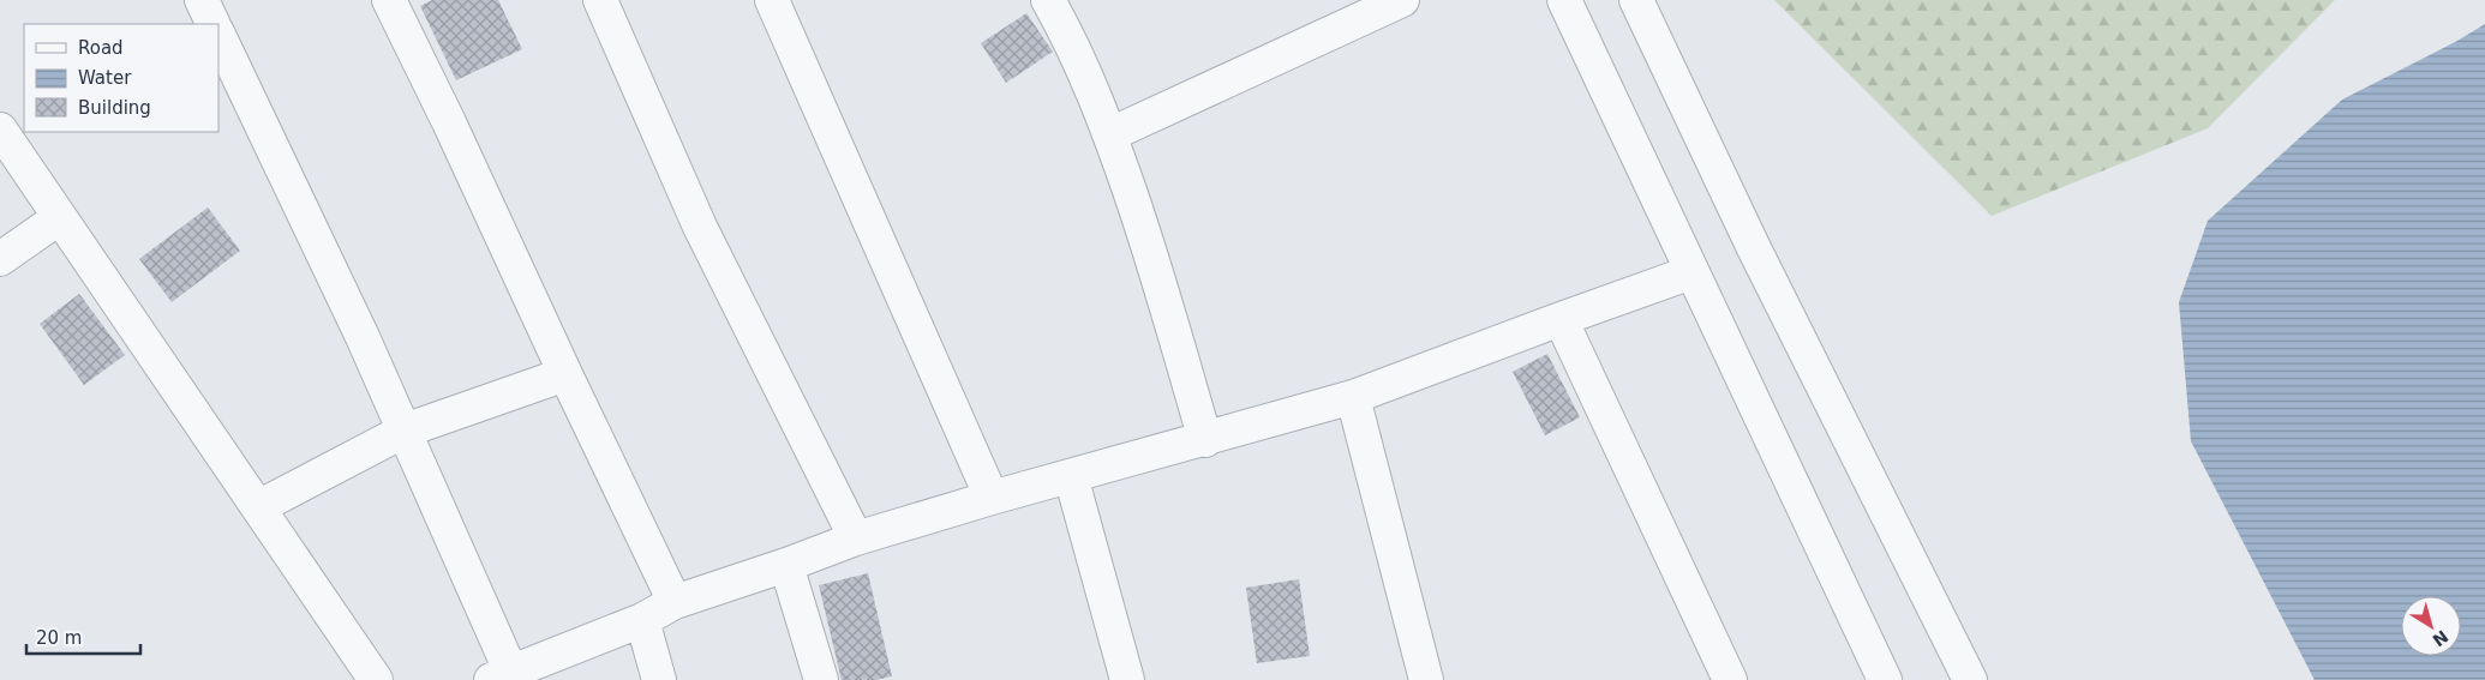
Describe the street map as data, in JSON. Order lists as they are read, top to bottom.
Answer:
{
  "legend": ["Road", "Water", "Building"],
  "scale_bar": "20 m",
  "north": "bottom right"
}
